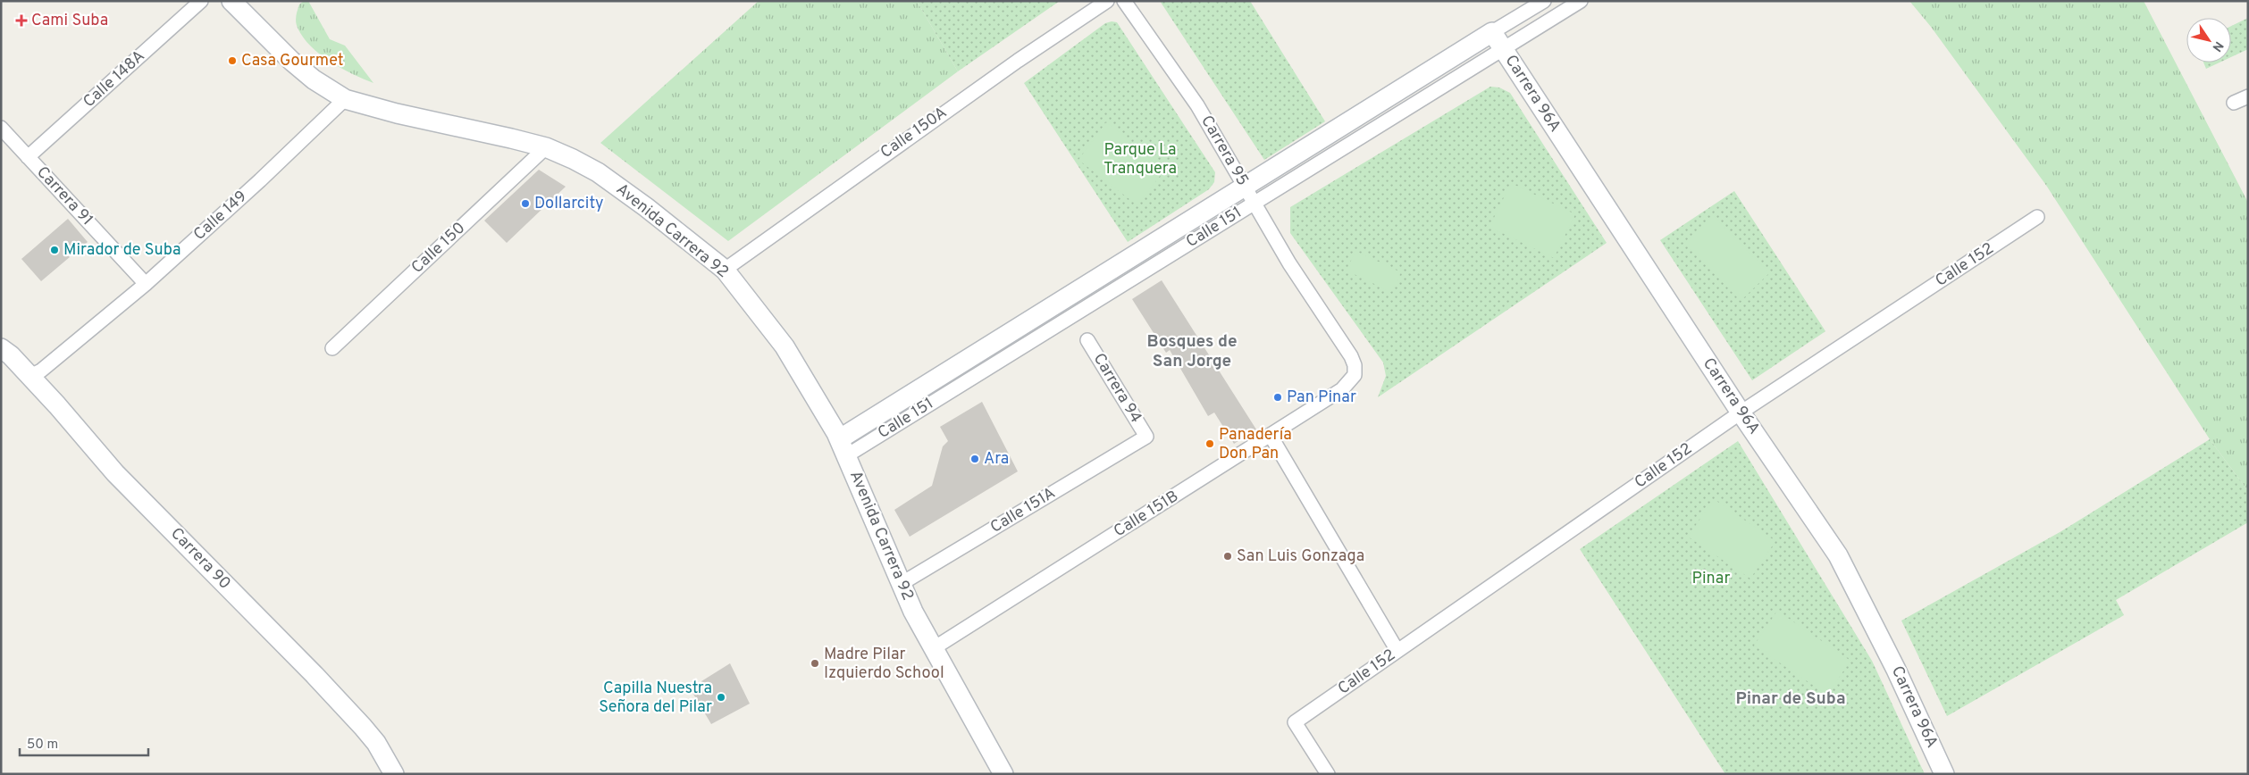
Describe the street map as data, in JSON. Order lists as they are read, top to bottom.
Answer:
{
  "streets": {
    "street": [
      "Calle 148A",
      "Carrera 96A",
      "Calle 150A",
      "Carrera 95",
      "Carrera 91",
      "Calle 149",
      "Calle 151",
      "Avenida Carrera 92",
      "Calle 150",
      "Calle 152",
      "Carrera 94",
      "Calle 151A",
      "Calle 151B",
      "Carrera 90"
    ]
  },
  "crossings": [
    ["Calle 148A", "Carrera 91"],
    ["Carrera 96A", "Calle 151"],
    ["Carrera 96A", "Calle 152"],
    ["Calle 150A", "Avenida Carrera 92"],
    ["Carrera 95", "Calle 151"],
    ["Carrera 95", "Calle 151B"],
    ["Carrera 91", "Calle 149"],
    ["Calle 149", "Avenida Carrera 92"],
    ["Calle 149", "Carrera 90"],
    ["Calle 151", "Avenida Carrera 92"],
    ["Avenida Carrera 92", "Calle 150"],
    ["Avenida Carrera 92", "Calle 151A"],
    ["Avenida Carrera 92", "Calle 151B"],
    ["Carrera 94", "Calle 151A"]
  ],
  "districts": ["Bosques de San Jorge", "Pinar de Suba"],
  "parks": ["Parque La Tranquera", "Pinar"],
  "places": {
    "health": ["Cami Suba"],
    "other": [
      "Casa Gourmet",
      "Dollarcity",
      "Mirador de Suba",
      "Pan Pinar",
      "Panadería Don Pan",
      "Ara",
      "San Luis Gonzaga",
      "Madre Pilar Izquierdo School",
      "Capilla Nuestra Señora del Pilar"
    ]
  },
  "scale_bar": "50 m",
  "north": "bottom right"
}
